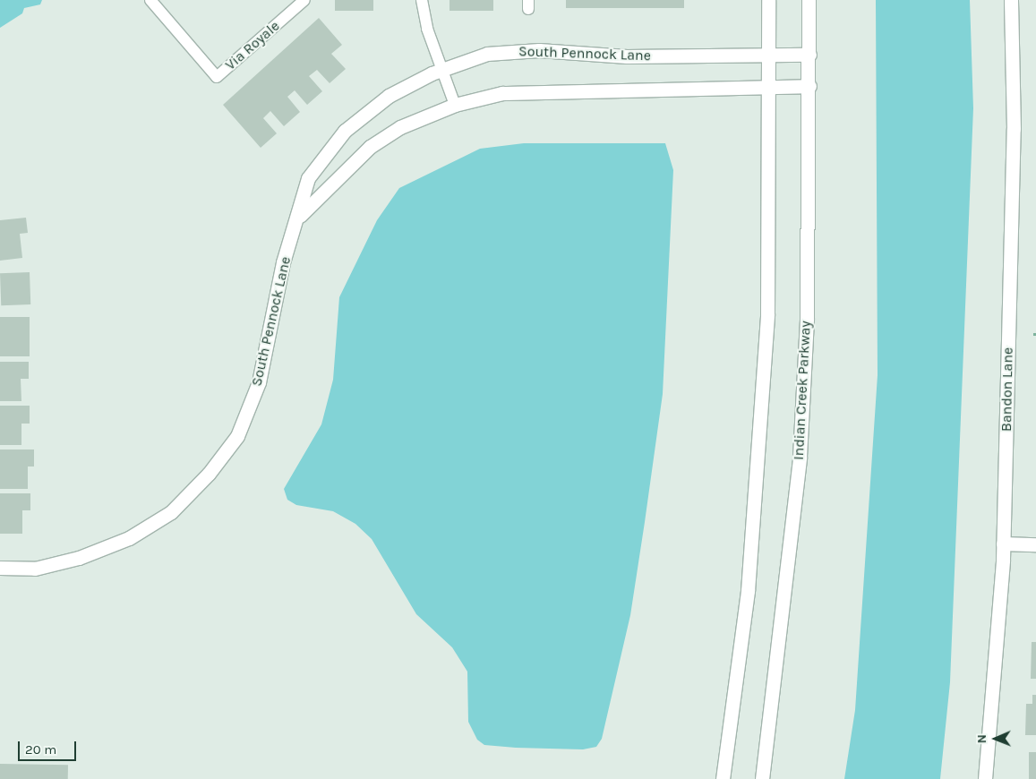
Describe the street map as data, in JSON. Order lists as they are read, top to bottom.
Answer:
{
  "streets": {
    "street": ["South Pennock Lane", "Bandon Lane", "Indian Creek Parkway"],
    "lane": ["Via Royale"]
  },
  "crossings": [
    ["South Pennock Lane", "Indian Creek Parkway"]
  ],
  "scale_bar": "20 m",
  "north": "left"
}
